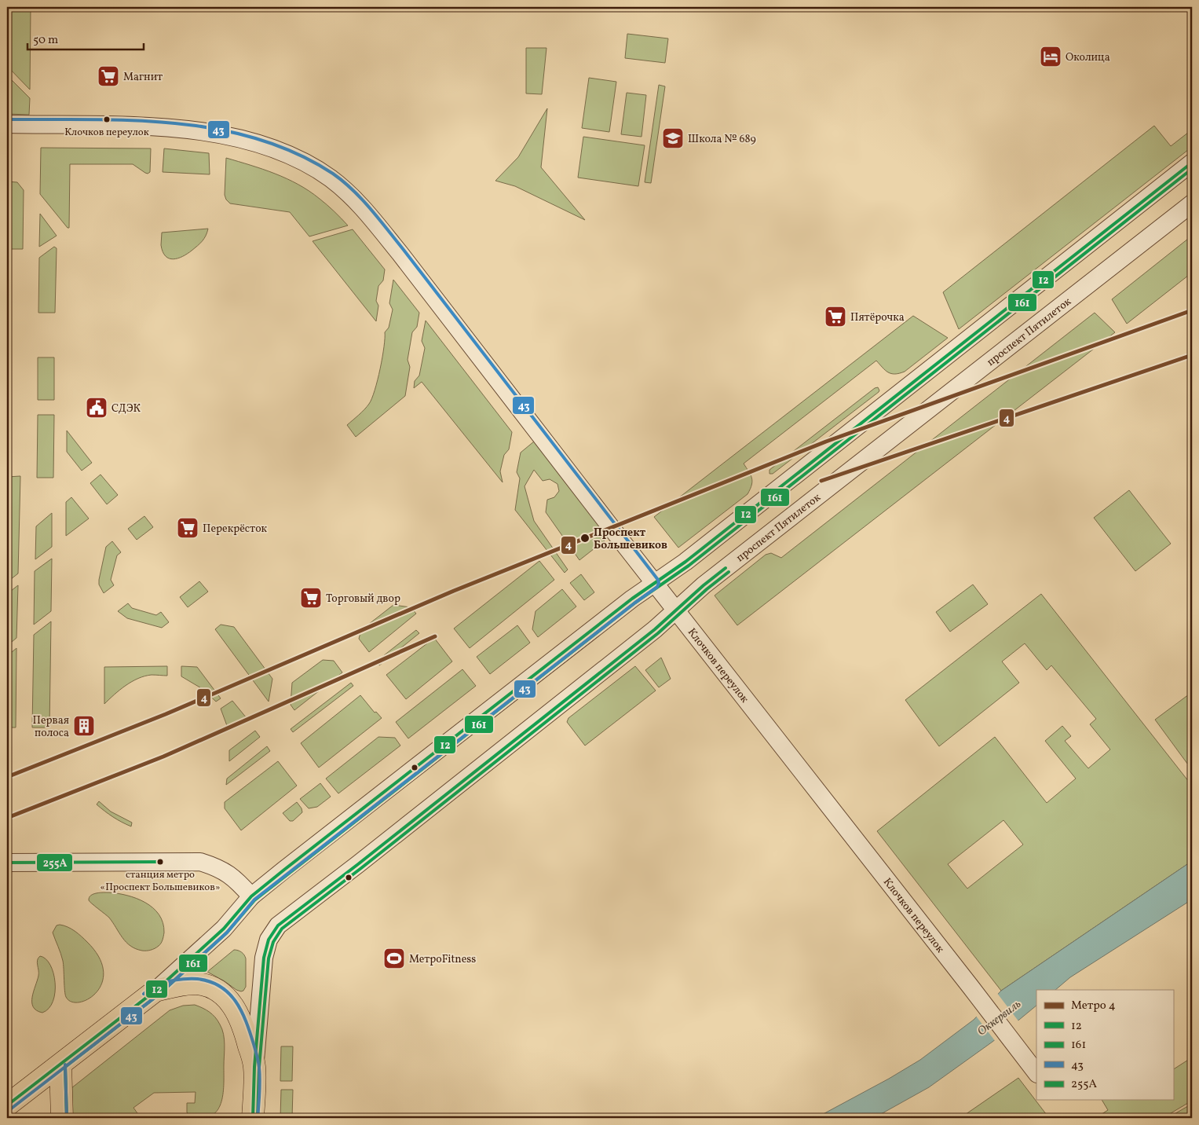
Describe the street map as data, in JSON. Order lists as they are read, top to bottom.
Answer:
{
  "streets": {
    "street": ["проспект Пятилеток", "Клочков переулок"]
  },
  "crossings": [
    ["проспект Пятилеток", "Клочков переулок"]
  ],
  "water": ["Оккервиль"],
  "places": {
    "hotel": ["Околица"],
    "supermarket": [
      "Магнит",
      "Пятёрочка",
      "Перекрёсток",
      "Торговый двор"
    ],
    "other": ["Клочков переулок", "Проспект Большевиков", "станция метро «Проспект Большевиков»"],
    "school or university": ["Школа № 689"],
    "public building": ["СДЭК"],
    "building": ["Первая полоса"],
    "sports": ["МетроFitness"]
  },
  "lines": [
    "transit line 43",
    "transit line 12",
    "transit line 161",
    "metro line 4",
    "transit line 255А"
  ],
  "legend": [
    "Метро 4",
    "12",
    "161",
    "43",
    "255А"
  ],
  "scale_bar": "50 m"
}
